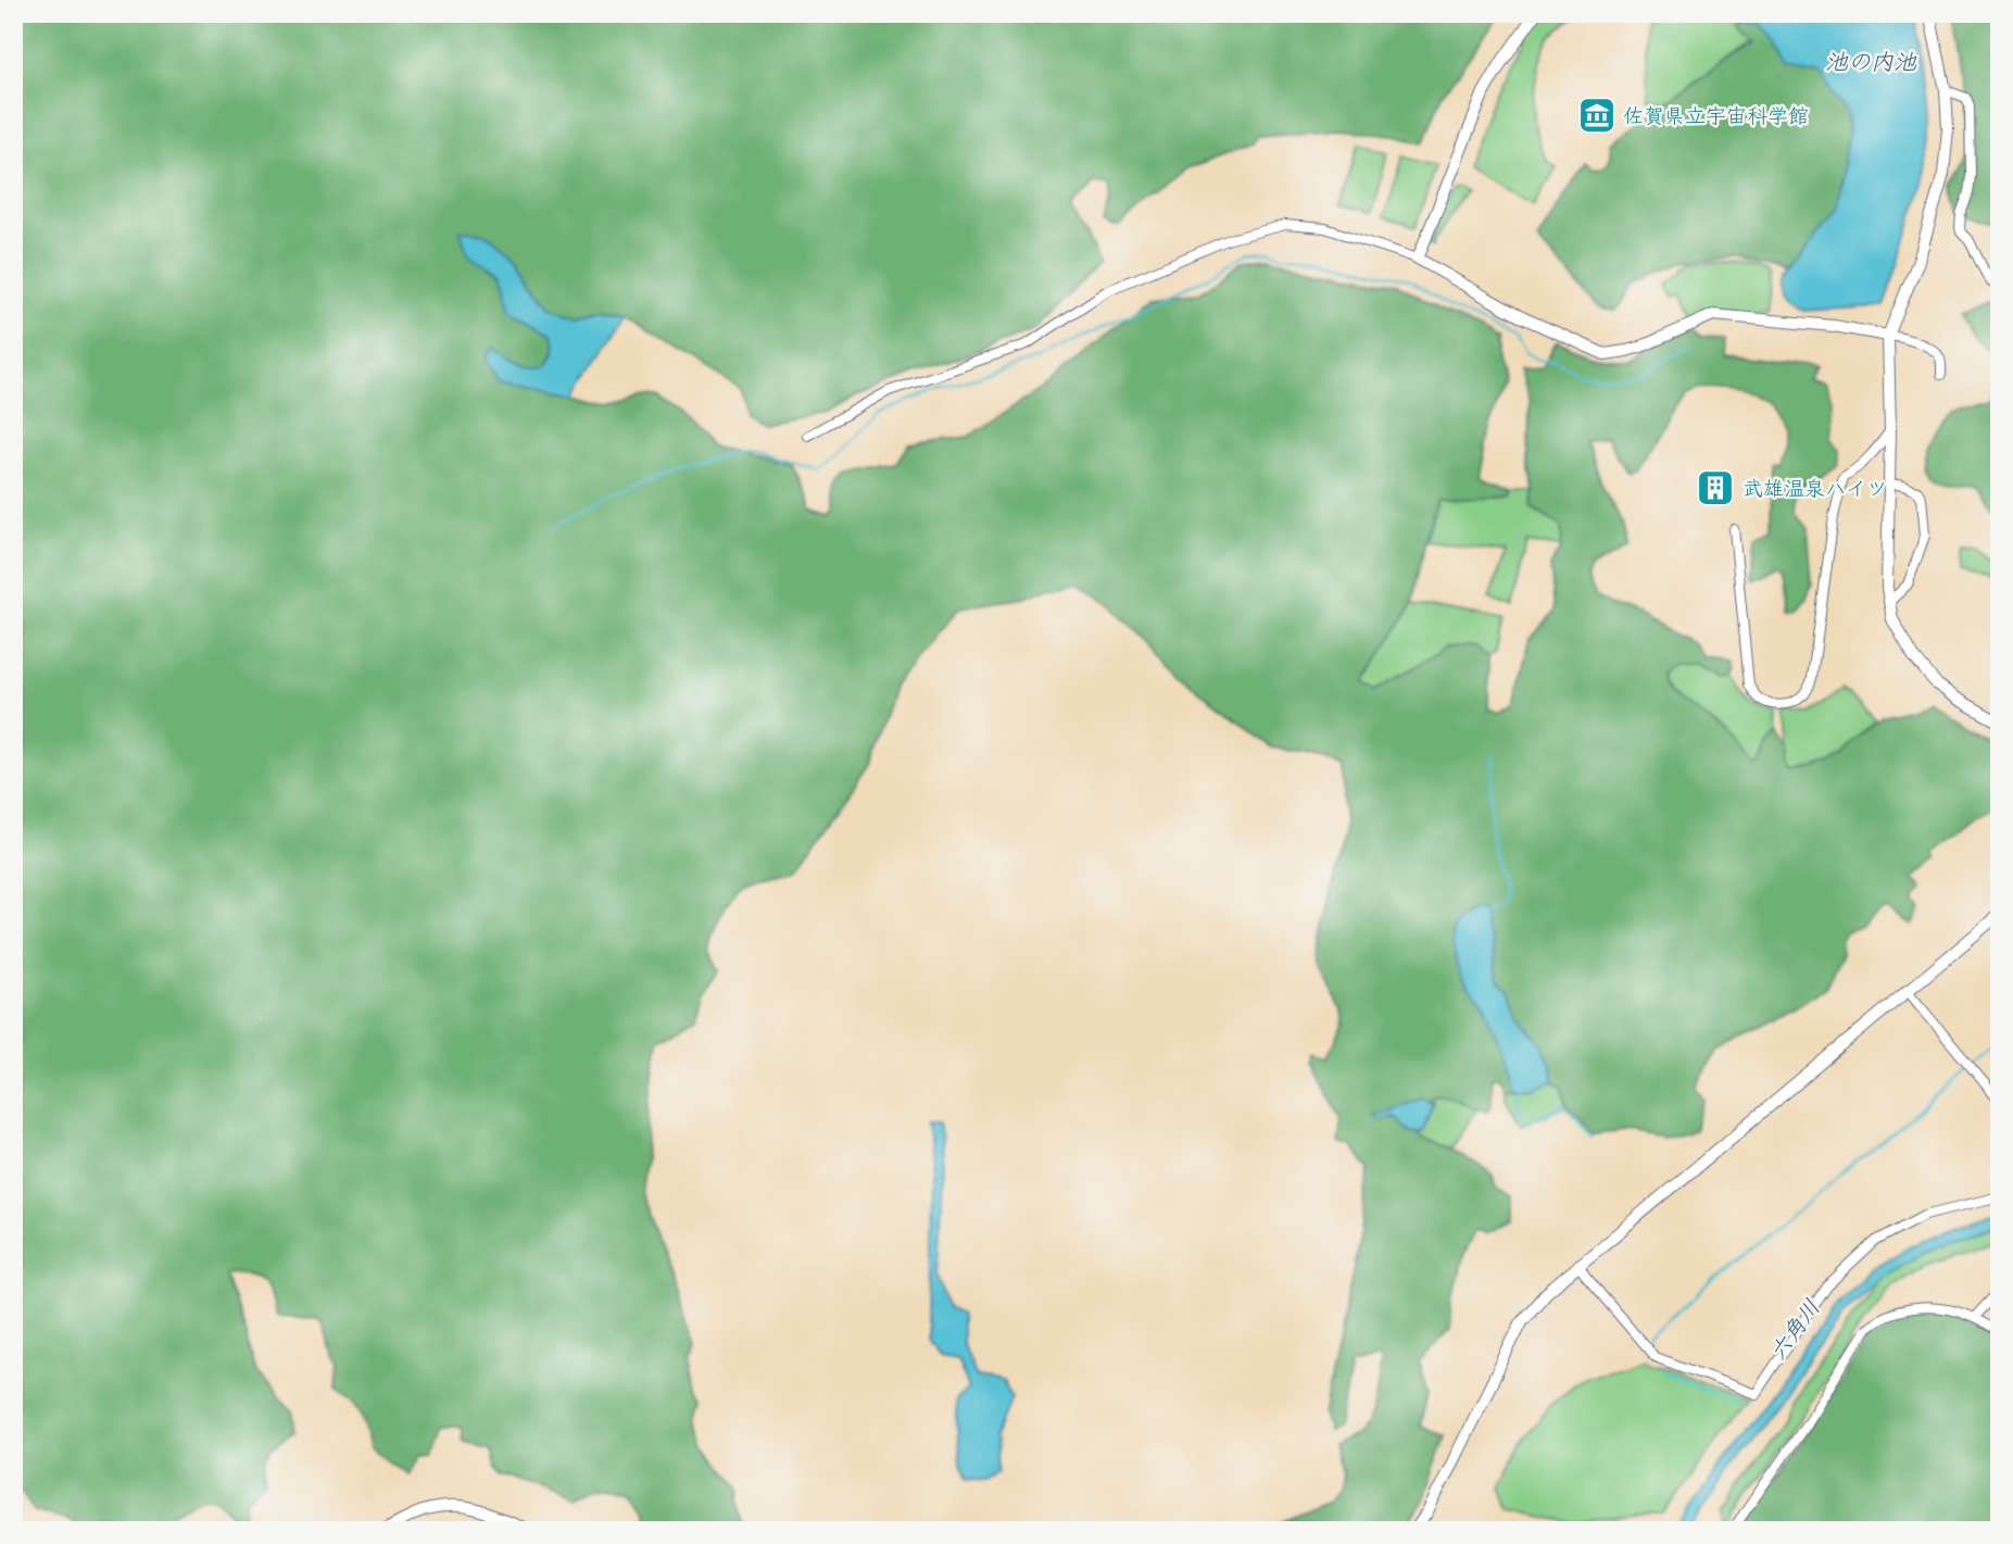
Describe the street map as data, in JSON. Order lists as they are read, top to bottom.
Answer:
{
  "water": ["池の内池", "六角川"],
  "places": {
    "museum": ["佐賀県立宇宙科学館"],
    "building": ["武雄温泉ハイツ"]
  }
}
